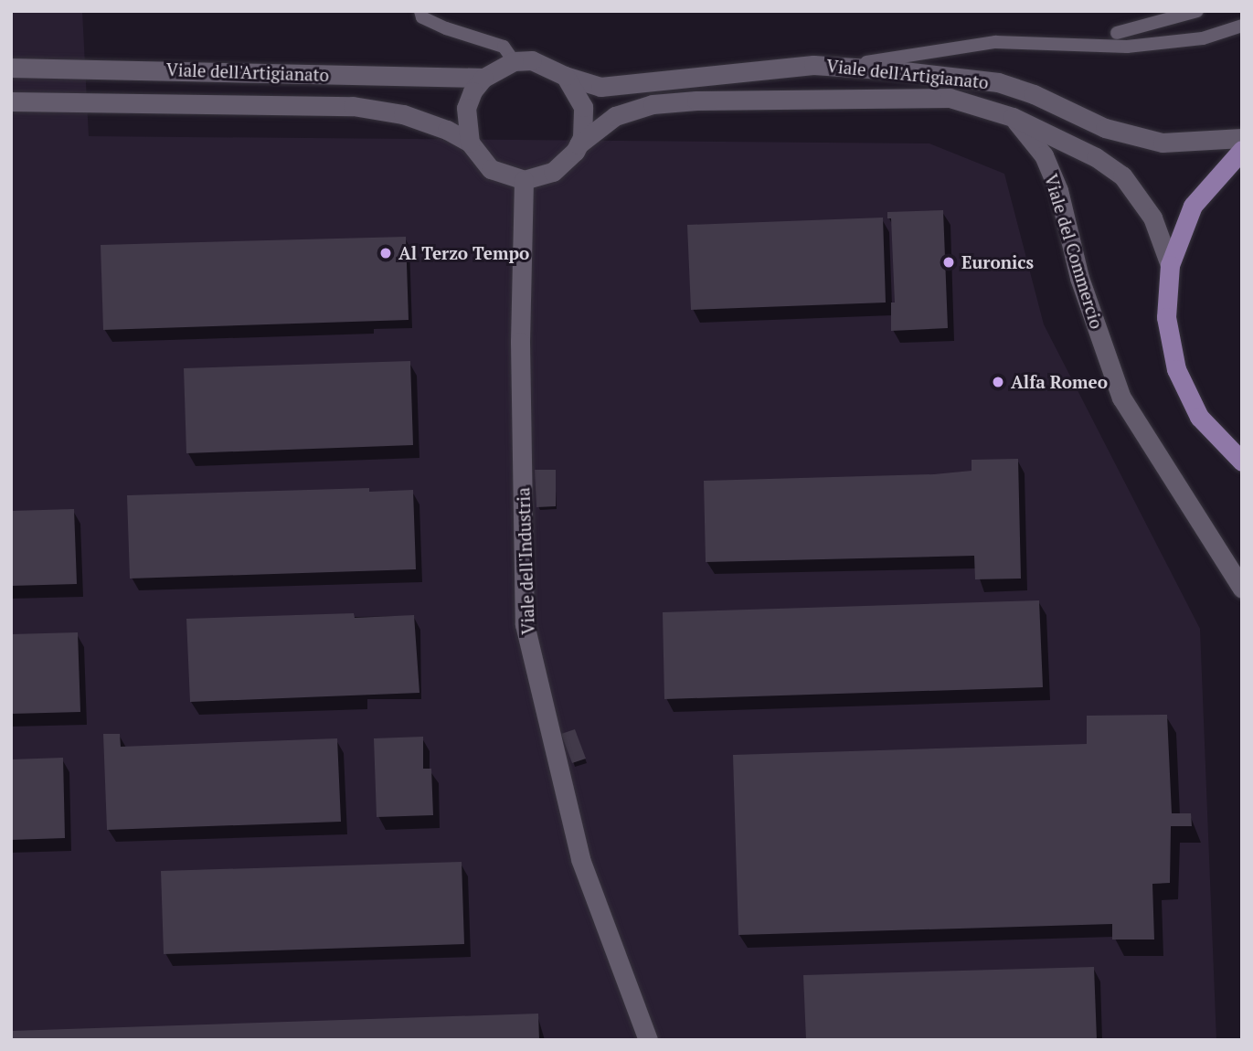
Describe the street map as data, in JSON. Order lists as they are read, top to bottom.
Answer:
{
  "streets": {
    "street": ["Viale dell'Artigianato", "Viale del Commercio", "Viale dell'Industria"]
  },
  "crossings": [
    ["Viale dell'Artigianato", "Viale del Commercio"],
    ["Viale dell'Artigianato", "Viale dell'Industria"]
  ],
  "places": ["Al Terzo Tempo", "Euronics", "Alfa Romeo"]
}
